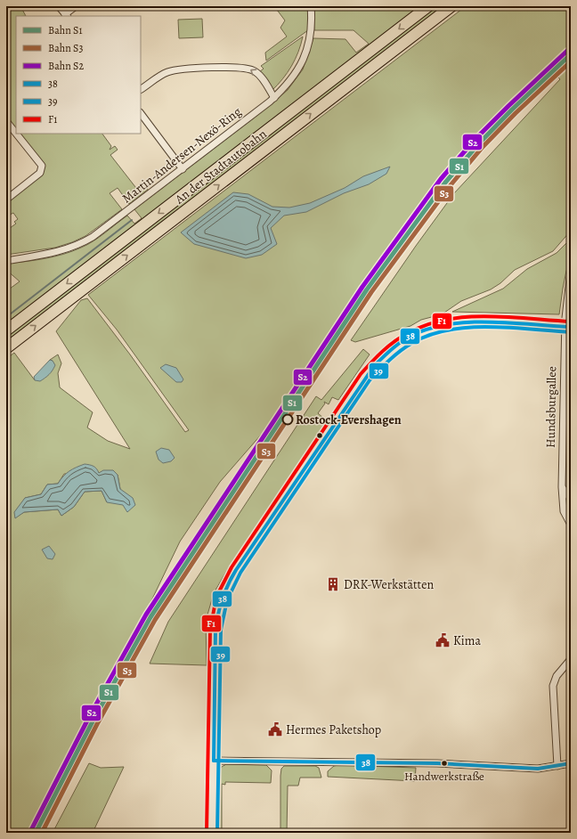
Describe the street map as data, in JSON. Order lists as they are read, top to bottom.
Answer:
{
  "streets": {
    "highway": ["An der Stadtautobahn"],
    "street": ["Martin-Andersen-Nexö-Ring", "Hundsburgallee"]
  },
  "places": {
    "other": ["Rostock-Evershagen", "Handwerkstraße"],
    "building": ["DRK-Werkstätten"],
    "public building": ["Kima", "Hermes Paketshop"]
  },
  "lines": [
    "rail line S2",
    "rail line S1",
    "rail line S3",
    "transit line F1",
    "transit line 38",
    "transit line 39"
  ],
  "legend": [
    "Bahn S1",
    "Bahn S3",
    "Bahn S2",
    "38",
    "39",
    "F1"
  ]
}
